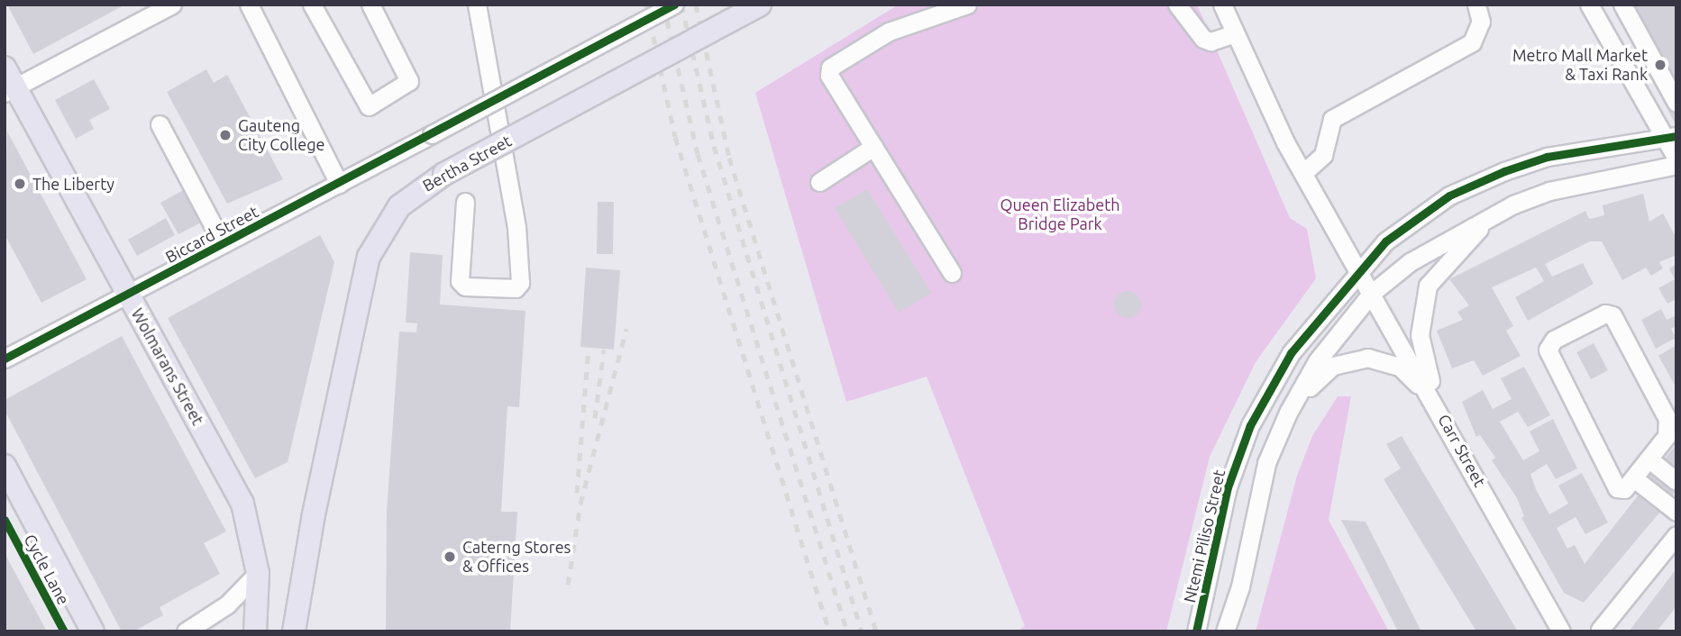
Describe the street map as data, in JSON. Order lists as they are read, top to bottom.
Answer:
{
  "streets": {
    "main road": ["Bertha Street", "Wolmarans Street"],
    "street": ["Biccard Street", "Carr Street", "Ntemi Piliso Street"],
    "cycle path": ["Cycle Lane"]
  },
  "crossings": [
    ["Biccard Street", "Wolmarans Street"],
    ["Carr Street", "Ntemi Piliso Street"]
  ],
  "parks": ["Queen Elizabeth Bridge Park"],
  "places": [
    "Metro Mall Market & Taxi Rank",
    "Gauteng City College",
    "The Liberty",
    "Caterng Stores & Offices"
  ]
}
